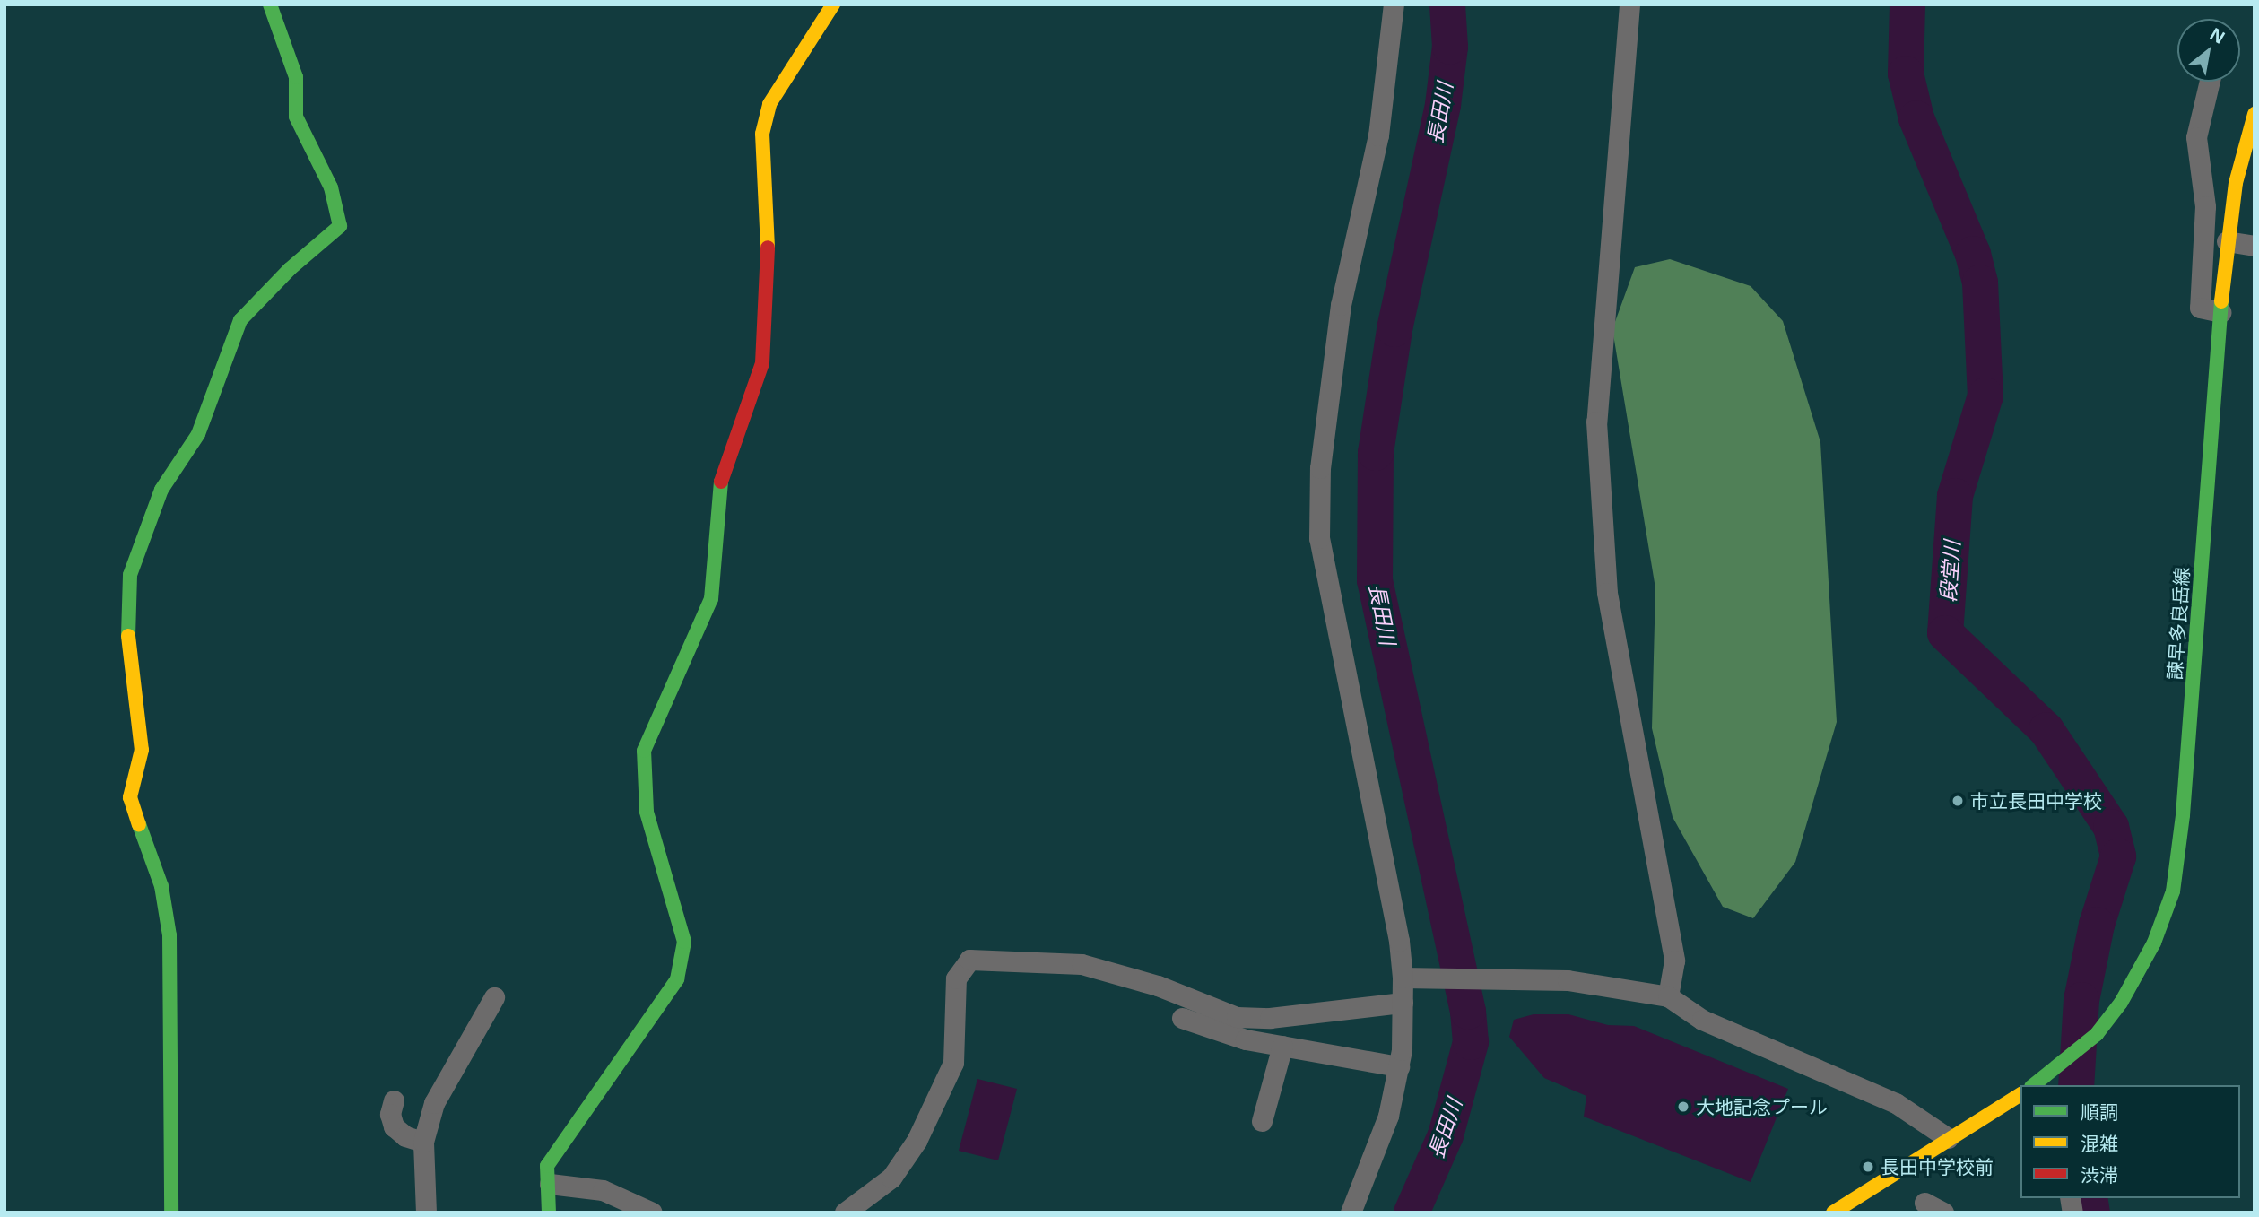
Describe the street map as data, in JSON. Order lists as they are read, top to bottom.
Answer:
{
  "streets": {
    "street": ["諫早多良岳線"]
  },
  "water": ["長田川", "段堂川"],
  "places": ["市立長田中学校", "大地記念プール", "長田中学校前"],
  "legend": ["順調", "混雑", "渋滞"],
  "north": "top right"
}
